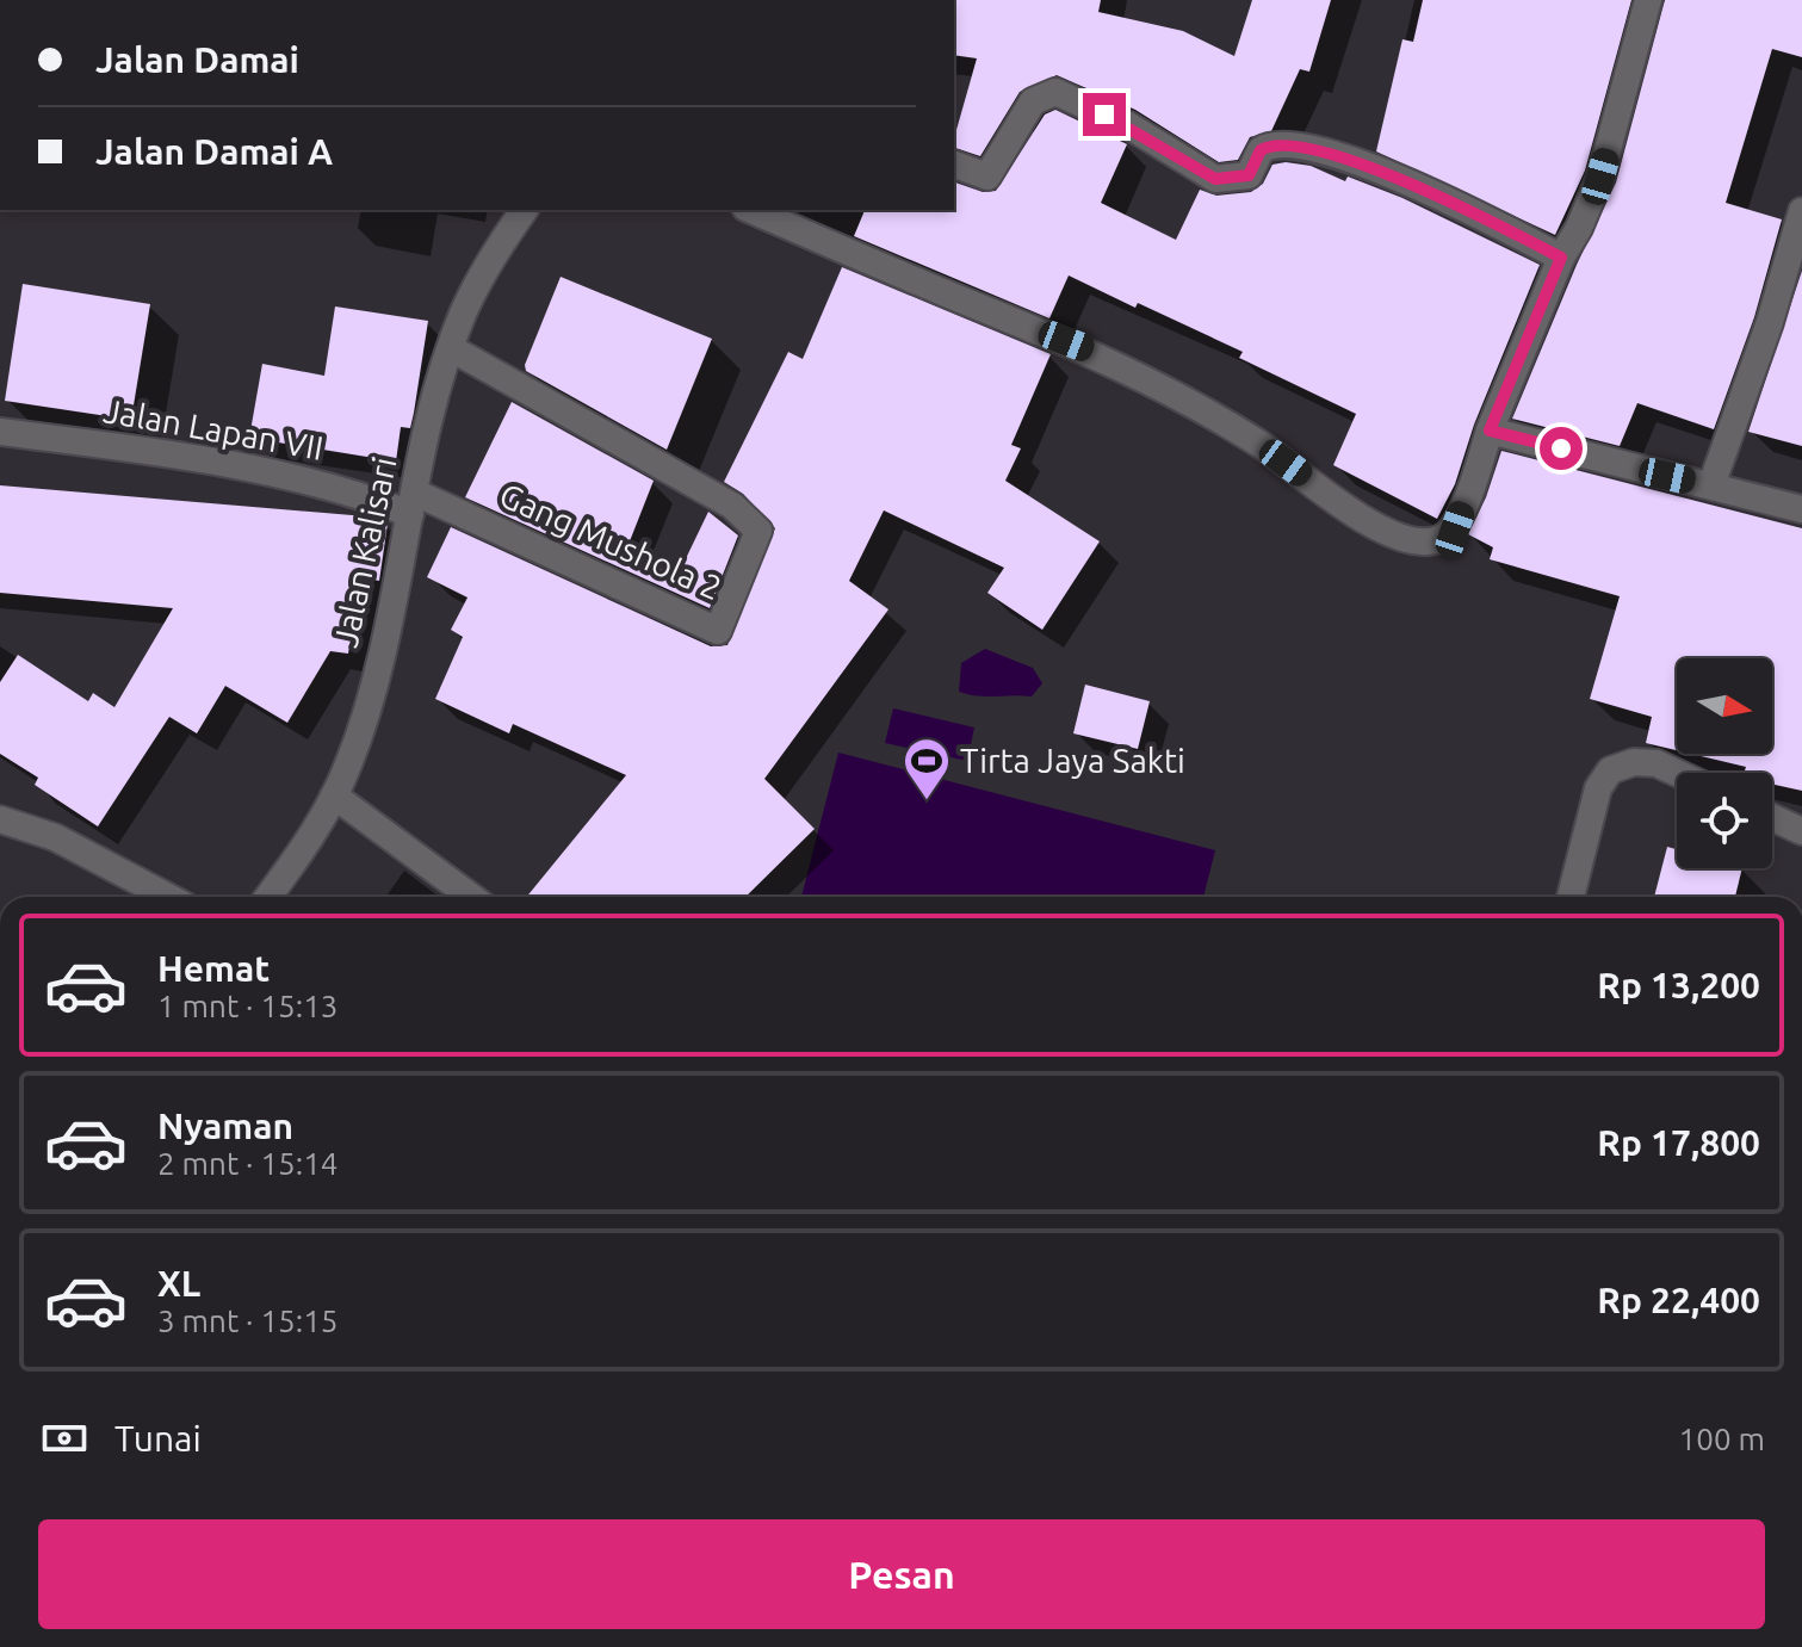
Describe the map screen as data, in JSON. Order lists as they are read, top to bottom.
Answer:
{
  "streets": {
    "street": ["Jalan Lapan VII", "Gang Mushola 2", "Jalan Kalisari"]
  },
  "crossings": [
    ["Jalan Lapan VII", "Gang Mushola 2"],
    ["Jalan Lapan VII", "Jalan Kalisari"],
    ["Gang Mushola 2", "Jalan Kalisari"]
  ],
  "places": {
    "sports": ["Tirta Jaya Sakti"]
  },
  "north": "right",
  "page": {
    "banner": ["Jalan Damai", "Jalan Damai A"],
    "list": [
      {
        "name": "Hemat",
        "note": "1 mnt · 15:13",
        "value": "Rp 13,200"
      },
      {
        "name": "Nyaman",
        "note": "2 mnt · 15:14",
        "value": "Rp 17,800"
      },
      {
        "name": "XL",
        "note": "3 mnt · 15:15",
        "value": "Rp 22,400"
      }
    ],
    "pay": ["Tunai", "100 m"],
    "buttons": "Pesan"
  }
}
